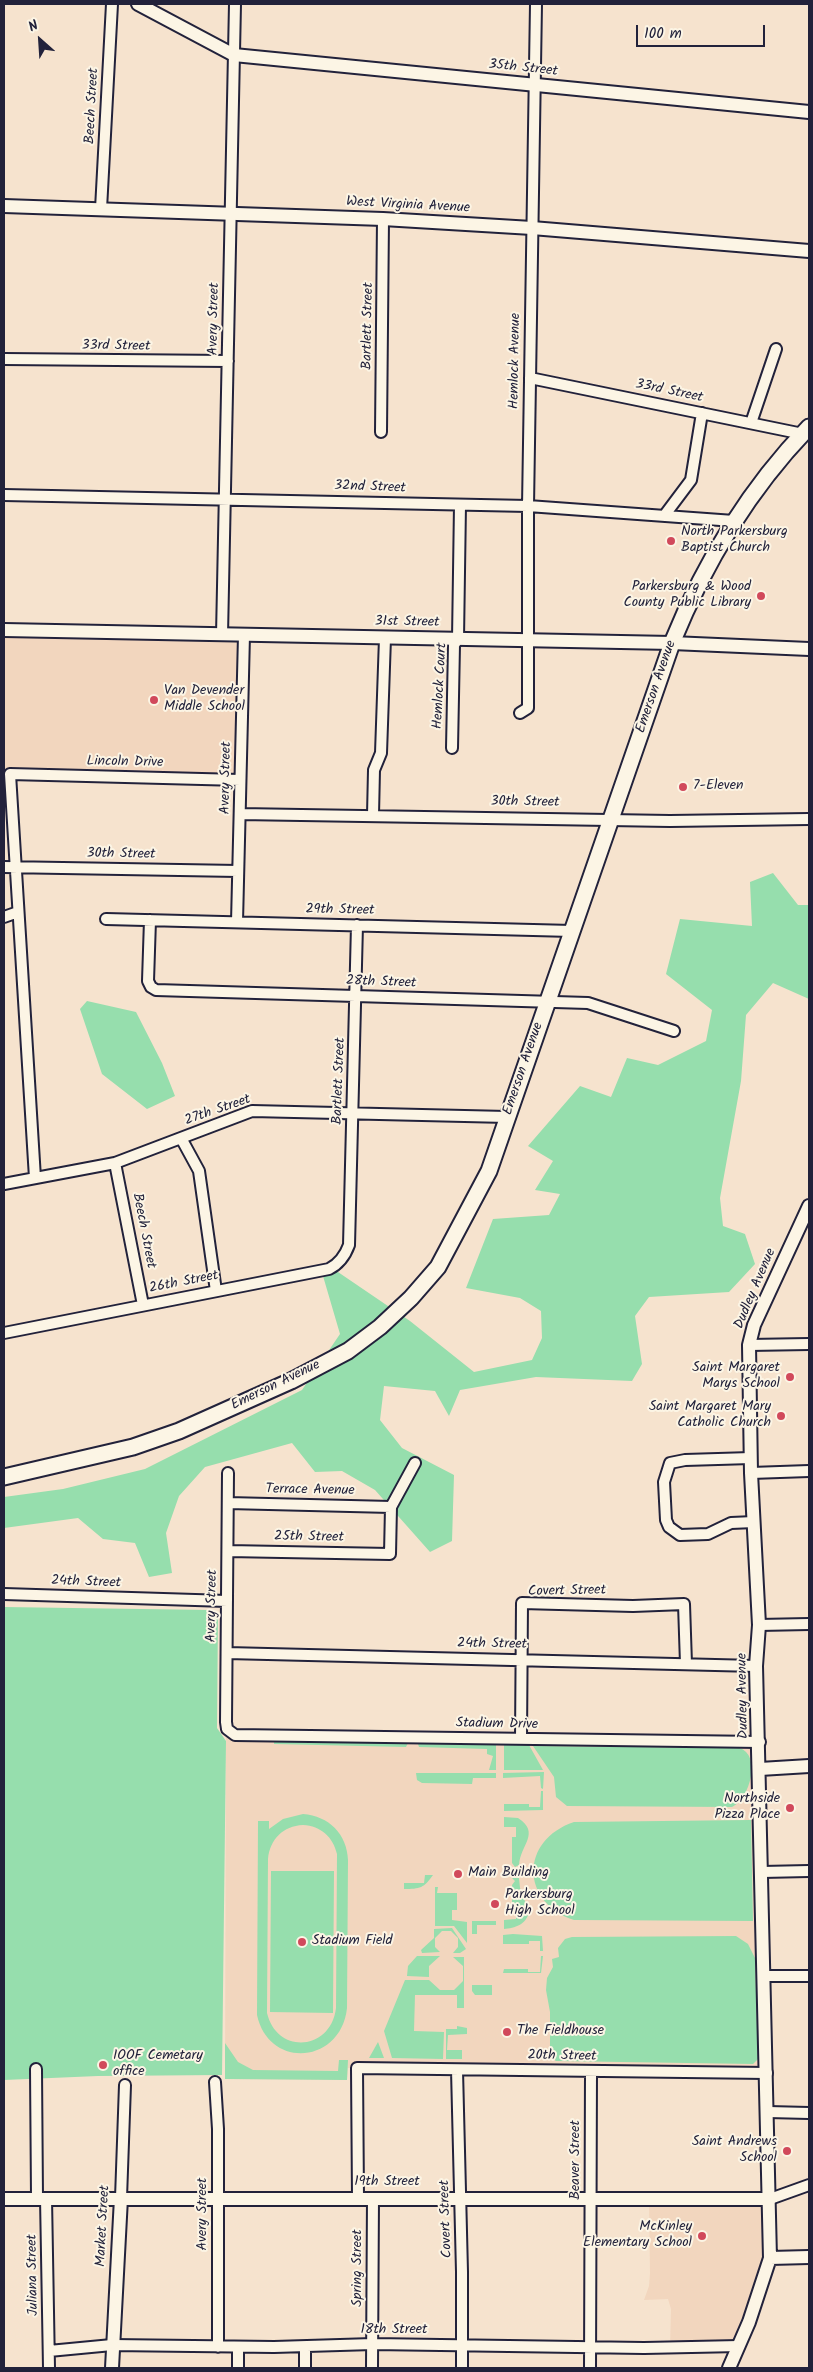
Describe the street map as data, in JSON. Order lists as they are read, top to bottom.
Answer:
{
  "streets": {
    "main road": ["Emerson Avenue"],
    "street": [
      "35th Street",
      "Beech Street",
      "West Virginia Avenue",
      "Avery Street",
      "Bartlett Street",
      "33rd Street",
      "Hemlock Avenue",
      "32nd Street",
      "31st Street",
      "Hemlock Court",
      "Lincoln Drive",
      "30th Street",
      "29th Street",
      "28th Street",
      "27th Street",
      "26th Street",
      "Dudley Avenue",
      "Terrace Avenue",
      "25th Street",
      "24th Street",
      "Covert Street",
      "Stadium Drive",
      "20th Street",
      "Beaver Street",
      "19th Street",
      "Market Street",
      "Spring Street",
      "Juliana Street",
      "18th Street"
    ]
  },
  "crossings": [
    ["35th Street", "Avery Street"],
    ["35th Street", "Hemlock Avenue"],
    ["Beech Street", "West Virginia Avenue"],
    ["Beech Street", "27th Street"],
    ["Beech Street", "26th Street"],
    ["West Virginia Avenue", "Avery Street"],
    ["West Virginia Avenue", "Bartlett Street"],
    ["West Virginia Avenue", "Hemlock Avenue"],
    ["Avery Street", "33rd Street"],
    ["Avery Street", "32nd Street"],
    ["Avery Street", "31st Street"],
    ["Avery Street", "Lincoln Drive"],
    ["Avery Street", "30th Street"],
    ["Avery Street", "29th Street"],
    ["Avery Street", "Terrace Avenue"],
    ["Avery Street", "25th Street"],
    ["Avery Street", "24th Street"],
    ["Avery Street", "Stadium Drive"],
    ["Avery Street", "19th Street"],
    ["Avery Street", "18th Street"],
    ["Bartlett Street", "29th Street"],
    ["Bartlett Street", "28th Street"],
    ["Bartlett Street", "27th Street"],
    ["Bartlett Street", "26th Street"],
    ["33rd Street", "Hemlock Avenue"],
    ["33rd Street", "Emerson Avenue"],
    ["Hemlock Avenue", "32nd Street"],
    ["Hemlock Avenue", "31st Street"],
    ["32nd Street", "Hemlock Court"],
    ["32nd Street", "Emerson Avenue"],
    ["31st Street", "Hemlock Court"],
    ["31st Street", "Emerson Avenue"],
    ["Emerson Avenue", "30th Street"],
    ["Emerson Avenue", "29th Street"],
    ["Emerson Avenue", "28th Street"],
    ["Emerson Avenue", "27th Street"],
    ["Lincoln Drive", "30th Street"],
    ["29th Street", "28th Street"],
    ["Dudley Avenue", "24th Street"],
    ["Dudley Avenue", "Stadium Drive"],
    ["Dudley Avenue", "20th Street"],
    ["Dudley Avenue", "19th Street"],
    ["Dudley Avenue", "18th Street"],
    ["Terrace Avenue", "25th Street"],
    ["24th Street", "Covert Street"],
    ["Covert Street", "Stadium Drive"],
    ["Covert Street", "20th Street"],
    ["Covert Street", "19th Street"],
    ["Covert Street", "18th Street"],
    ["20th Street", "Beaver Street"],
    ["20th Street", "19th Street"],
    ["Beaver Street", "19th Street"],
    ["Beaver Street", "18th Street"],
    ["19th Street", "Market Street"],
    ["19th Street", "Spring Street"],
    ["19th Street", "Juliana Street"],
    ["Market Street", "18th Street"],
    ["Spring Street", "18th Street"],
    ["Juliana Street", "18th Street"]
  ],
  "places": [
    "North Parkersburg Baptist Church",
    "Parkersburg & Wood County Public Library",
    "Van Devender Middle School",
    "7-Eleven",
    "Saint Margaret Marys School",
    "Saint Margaret Mary Catholic Church",
    "Northside Pizza Place",
    "Main Building",
    "Parkersburg High School",
    "Stadium Field",
    "The Fieldhouse",
    "IOOF Cemetary office",
    "Saint Andrews School",
    "McKinley Elementary School"
  ],
  "scale_bar": "100 m",
  "north": "top left"
}
